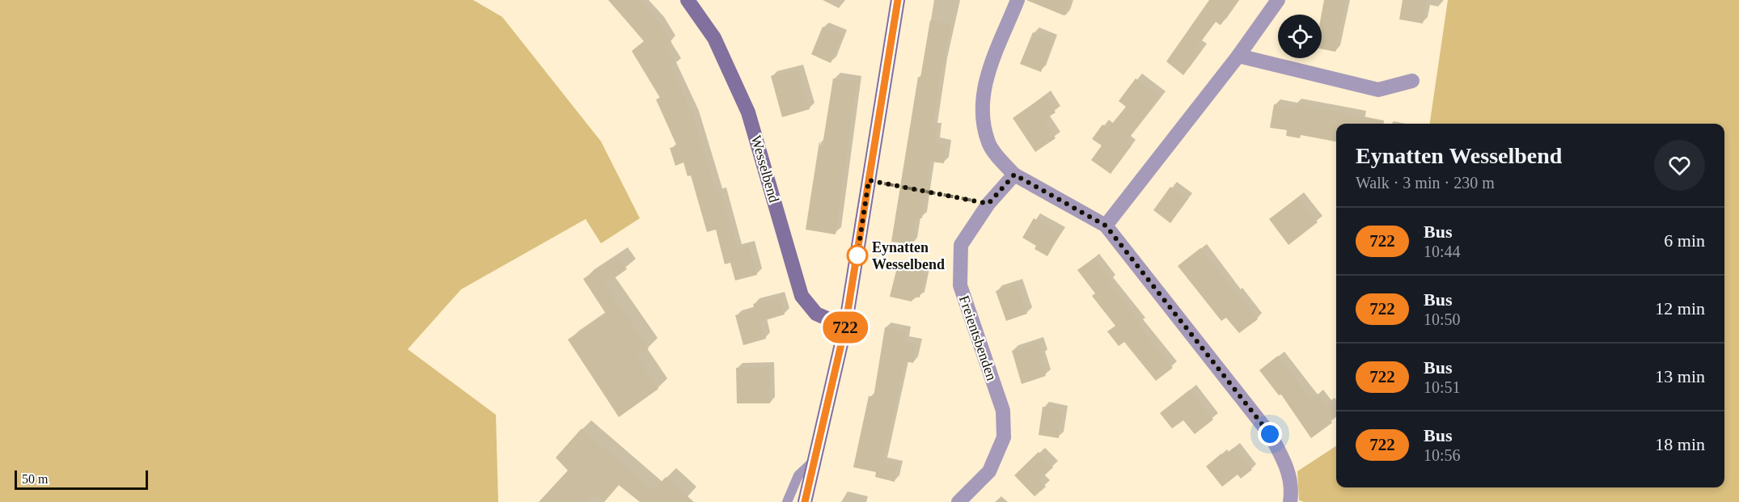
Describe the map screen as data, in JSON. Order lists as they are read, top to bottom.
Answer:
{
  "streets": {
    "street": ["Wesselbend", "Freientsbenden"]
  },
  "places": ["Eynatten Wesselbend"],
  "lines": ["bus line 722"],
  "scale_bar": "50 m",
  "page": {
    "on_map": "722",
    "heading": ["Eynatten Wesselbend", "Walk · 3 min · 230 m"],
    "list": [
      {
        "mark": "722",
        "name": "Bus",
        "note": "10:44",
        "value": "6 min"
      },
      {
        "mark": "722",
        "name": "Bus",
        "note": "10:50",
        "value": "12 min"
      },
      {
        "mark": "722",
        "name": "Bus",
        "note": "10:51",
        "value": "13 min"
      },
      {
        "mark": "722",
        "name": "Bus",
        "note": "10:56",
        "value": "18 min"
      }
    ],
    "scale": "50 m"
  }
}
